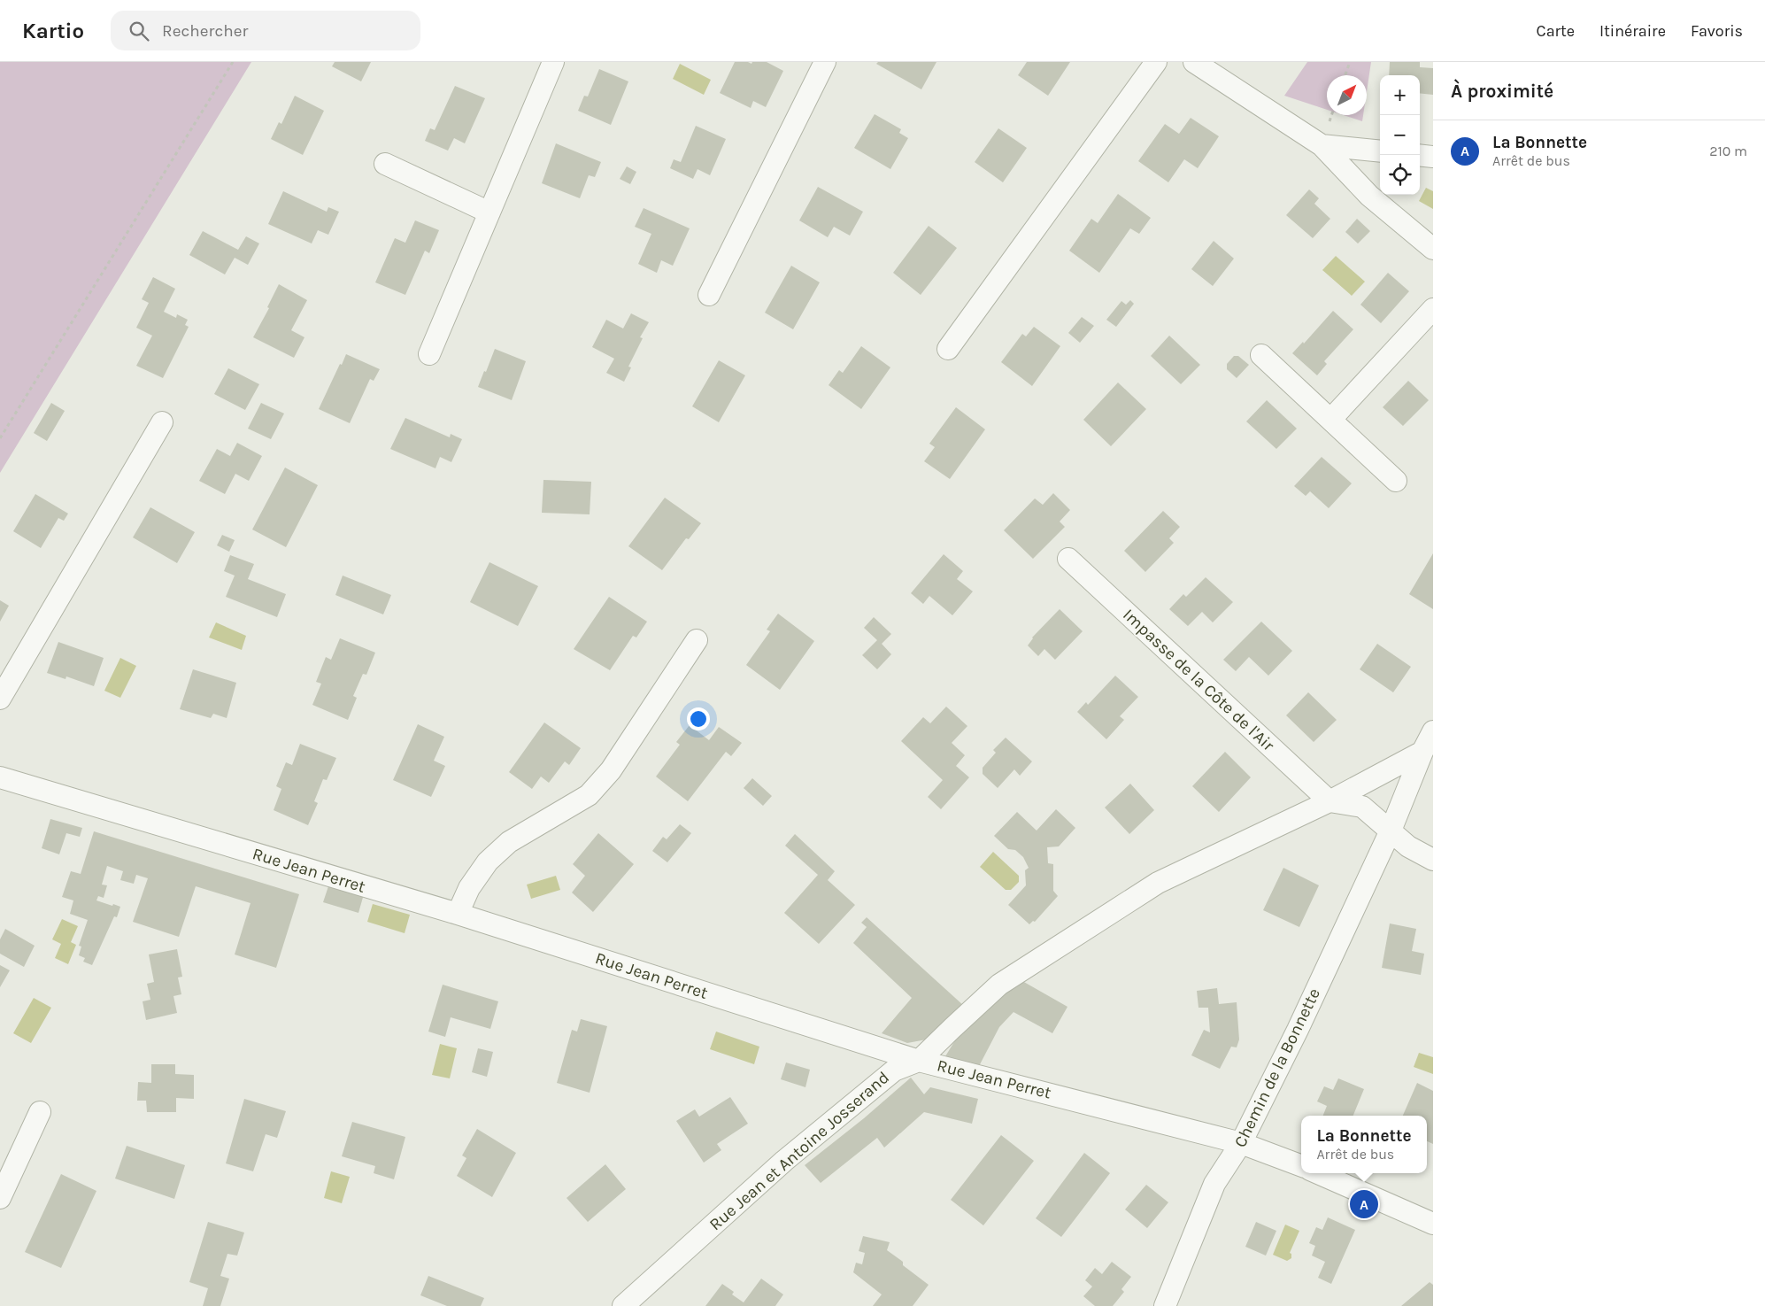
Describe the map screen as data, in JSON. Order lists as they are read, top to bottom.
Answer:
{
  "streets": {
    "street": [
      "Impasse de la Côte de l'Air",
      "Rue Jean Perret",
      "Chemin de la Bonnette",
      "Rue Jean et Antoine Josserand"
    ]
  },
  "crossings": [
    ["Impasse de la Côte de l'Air", "Rue Jean et Antoine Josserand"],
    ["Rue Jean Perret", "Chemin de la Bonnette"],
    ["Rue Jean Perret", "Rue Jean et Antoine Josserand"]
  ],
  "north": "top right",
  "page": {
    "header": "Kartio",
    "search": "Rechercher",
    "nav": ["Carte", "Itinéraire", "Favoris"],
    "heading": "À proximité",
    "map_buttons": ["+", "−"],
    "list": [
      {
        "mark": "A",
        "name": "La Bonnette",
        "note": "Arrêt de bus",
        "value": "210 m"
      }
    ],
    "popup": ["La Bonnette", "Arrêt de bus"],
    "pins": "A"
  }
}
